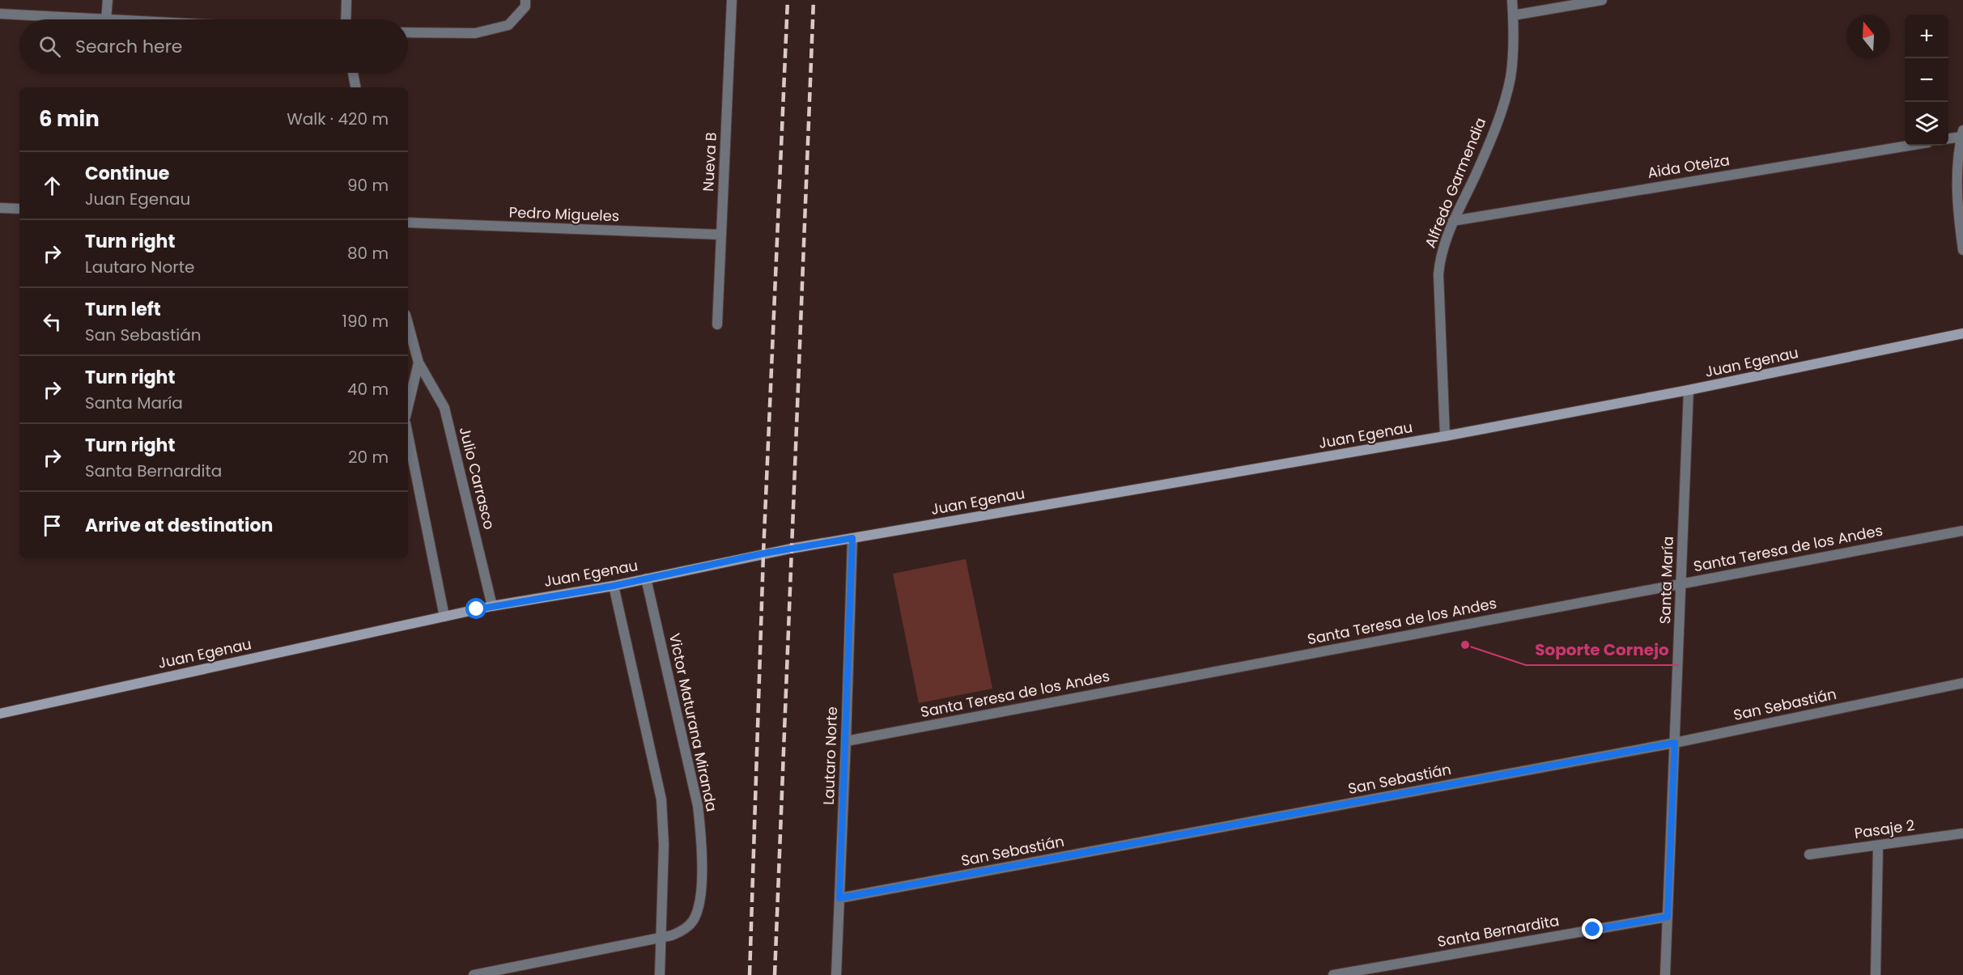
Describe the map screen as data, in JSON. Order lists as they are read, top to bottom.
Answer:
{
  "streets": {
    "main road": ["Juan Egenau"],
    "street": [
      "Nueva B",
      "Aida Oteiza",
      "Alfredo Garmendia",
      "Pedro Migueles",
      "Julio Carrasco",
      "Santa Teresa de los Andes",
      "Santa María",
      "San Sebastián",
      "Victor Maturana Miranda",
      "Lautaro Norte",
      "Pasaje 2",
      "Santa Bernardita"
    ]
  },
  "crossings": [
    ["Nueva B", "Pedro Migueles"],
    ["Aida Oteiza", "Alfredo Garmendia"],
    ["Alfredo Garmendia", "Juan Egenau"],
    ["Juan Egenau", "Julio Carrasco"],
    ["Juan Egenau", "Santa María"],
    ["Juan Egenau", "Victor Maturana Miranda"],
    ["Juan Egenau", "Lautaro Norte"],
    ["Santa Teresa de los Andes", "Santa María"],
    ["Santa Teresa de los Andes", "Lautaro Norte"],
    ["Santa María", "San Sebastián"],
    ["Santa María", "Santa Bernardita"],
    ["San Sebastián", "Lautaro Norte"]
  ],
  "places": ["Soporte Cornejo"],
  "north": "top",
  "page": {
    "map_buttons": ["+", "−"],
    "search": "Search here",
    "heading": ["6 min", "Walk · 420 m"],
    "list": [
      ["Continue", "Juan Egenau", "90 m"],
      ["Turn right", "Lautaro Norte", "80 m"],
      ["Turn left", "San Sebastián", "190 m"],
      ["Turn right", "Santa María", "40 m"],
      ["Turn right", "Santa Bernardita", "20 m"],
      "Arrive at destination"
    ]
  }
}
